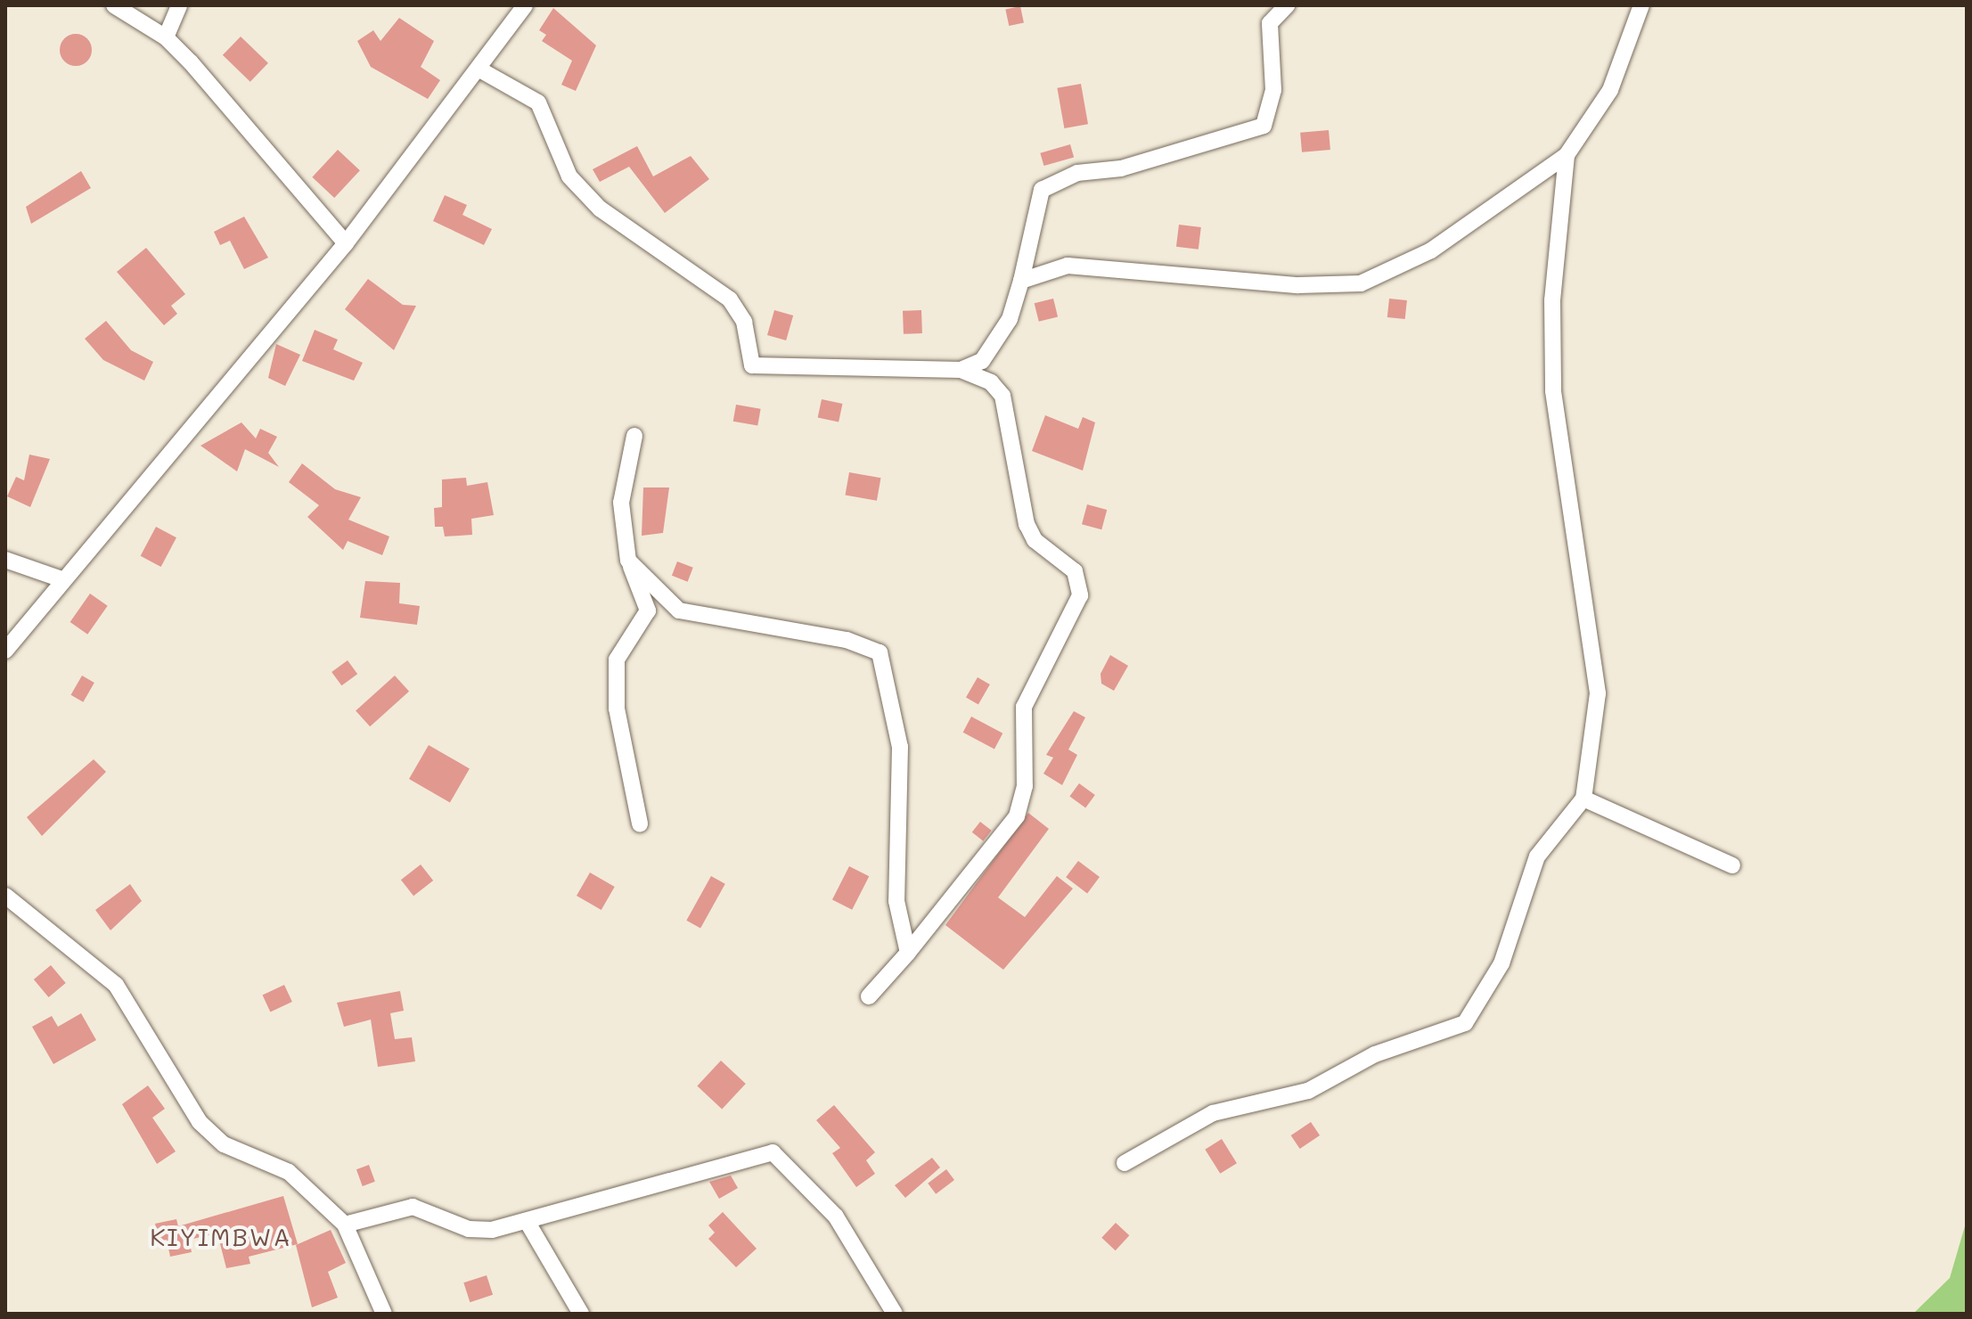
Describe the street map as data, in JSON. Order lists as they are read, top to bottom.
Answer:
{
  "districts": ["KIYIMBWA"]
}
